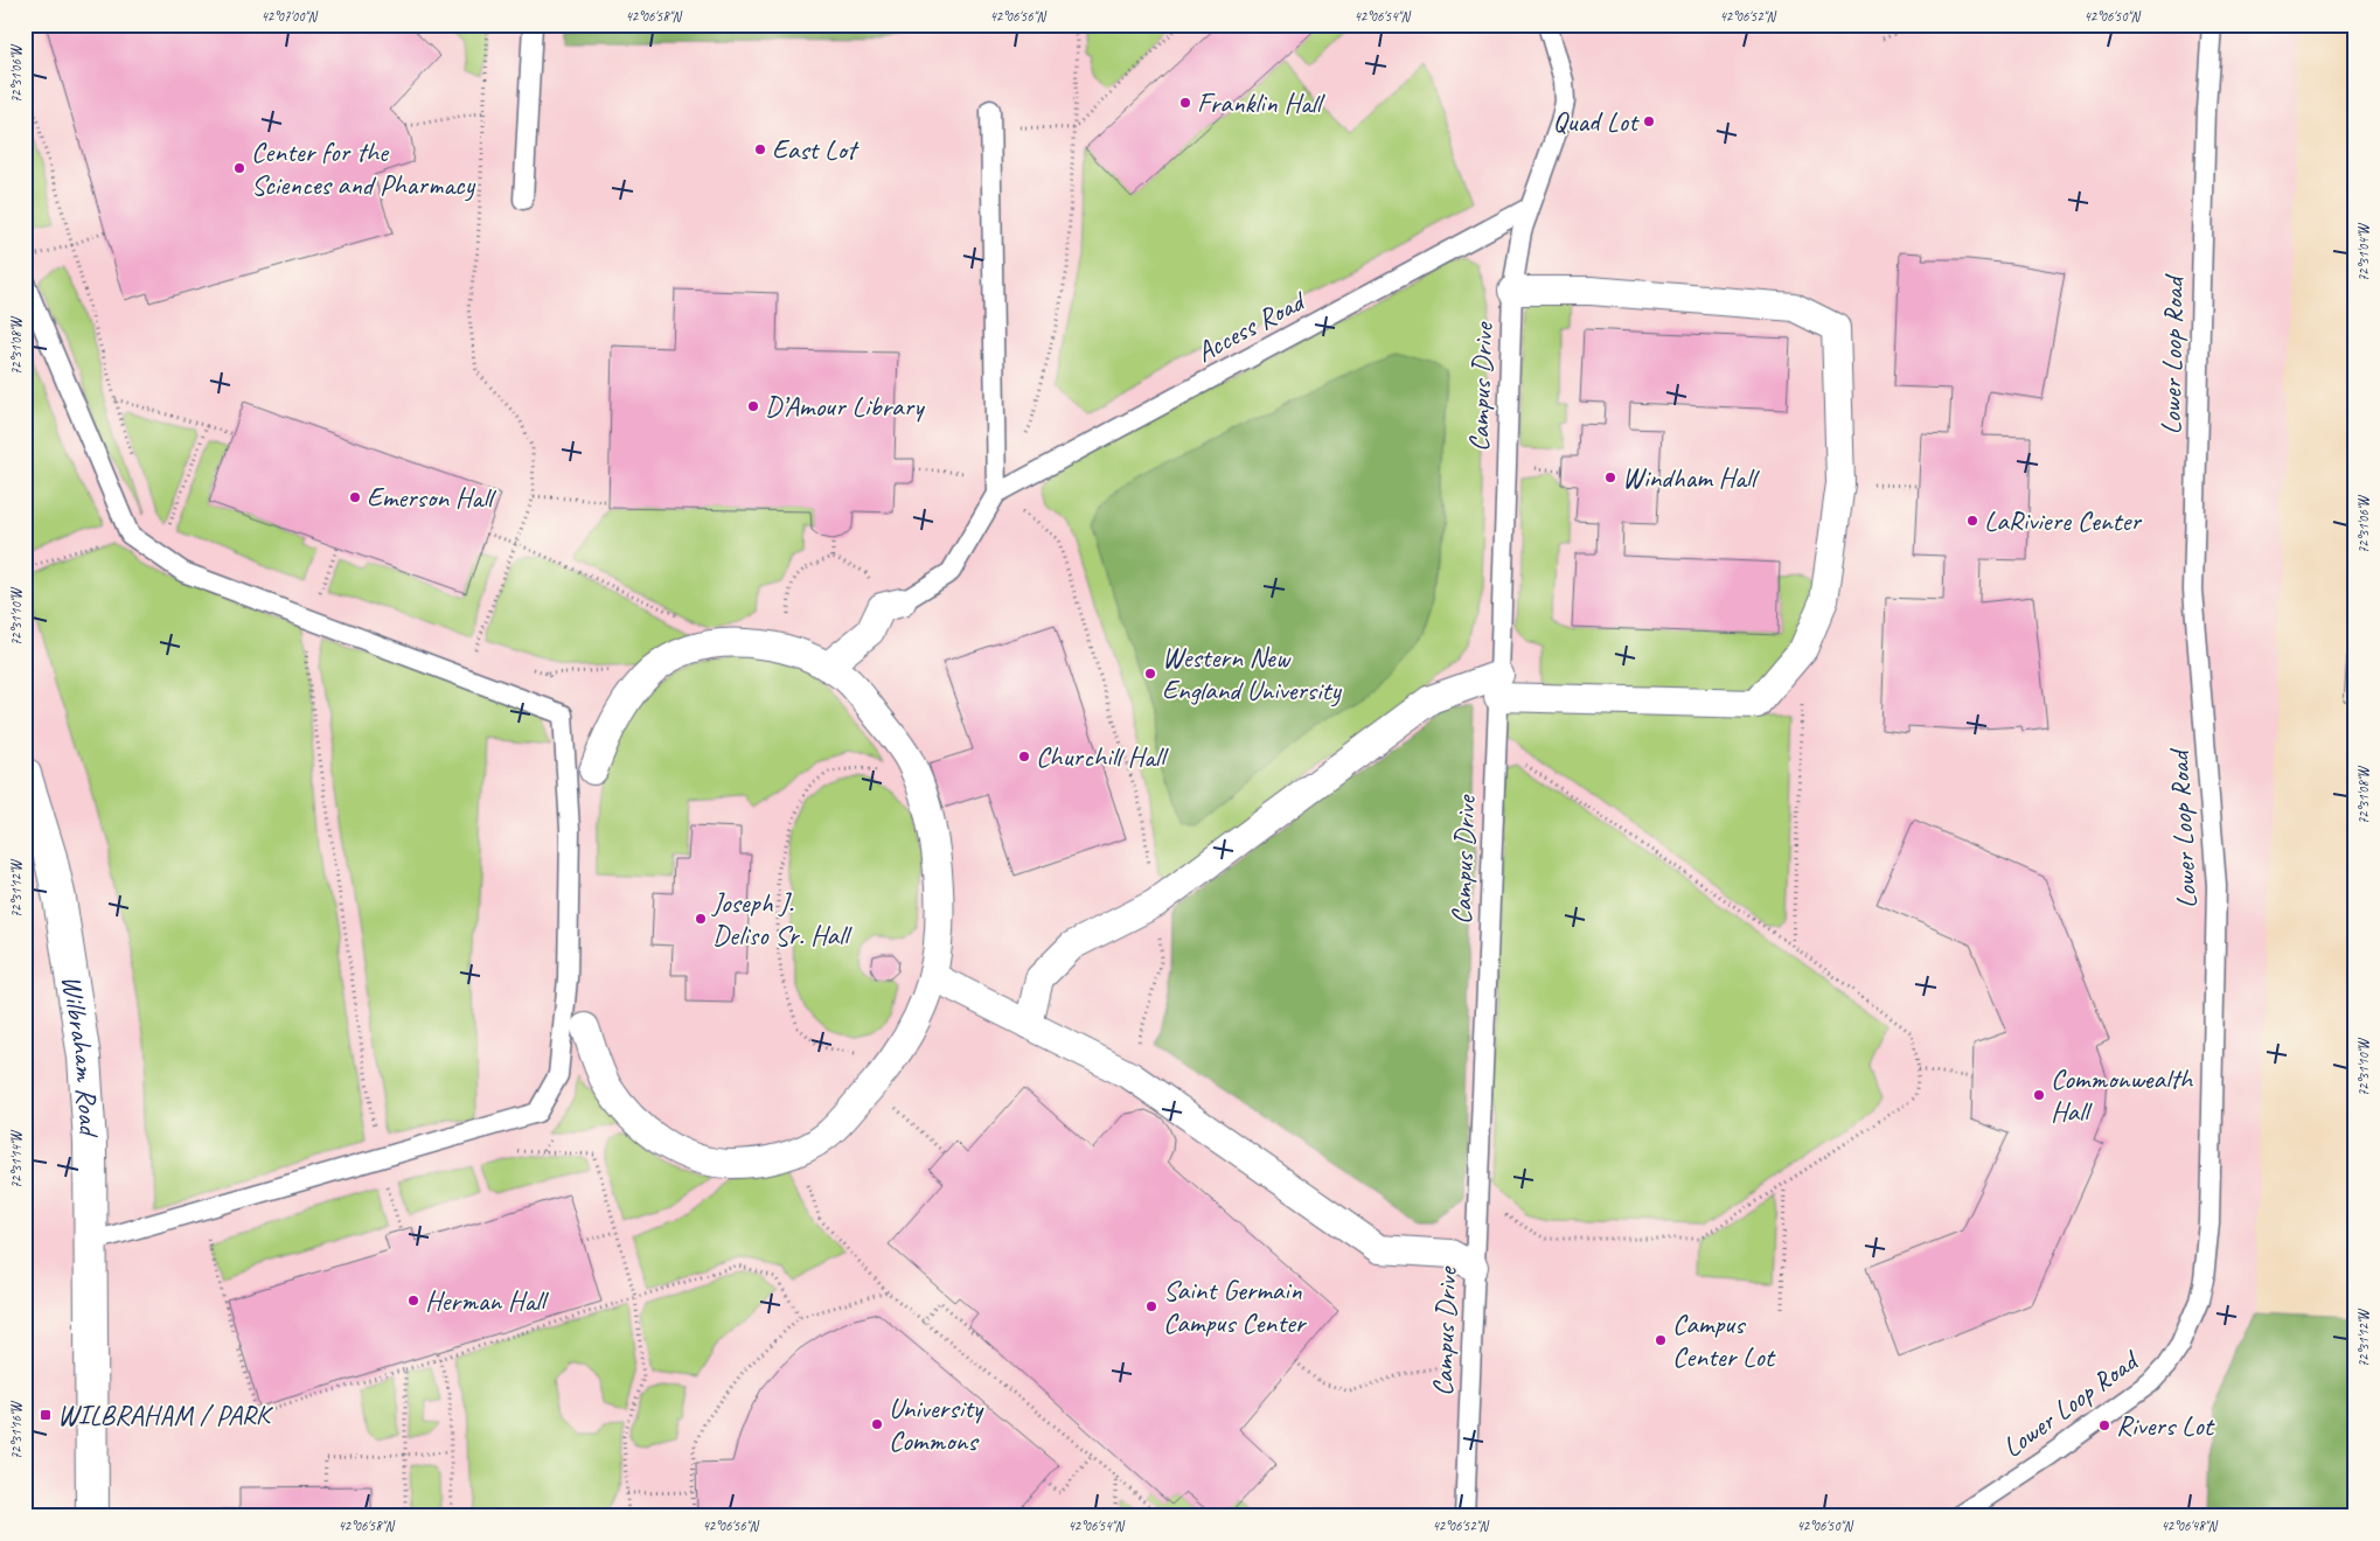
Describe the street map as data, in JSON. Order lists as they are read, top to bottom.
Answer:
{
  "streets": {
    "main road": ["Wilbraham Road"],
    "lane": ["Access Road", "Lower Loop Road", "Campus Drive"]
  },
  "crossings": [
    ["Access Road", "Campus Drive"]
  ],
  "places": {
    "other": [
      "Franklin Hall",
      "Quad Lot",
      "East Lot",
      "Center for the Sciences and Pharmacy",
      "D’Amour Library",
      "Windham Hall",
      "Emerson Hall",
      "LaRiviere Center",
      "Western New England University",
      "Churchill Hall",
      "Joseph J. Deliso Sr. Hall",
      "Commonwealth Hall",
      "Herman Hall",
      "Saint Germain Campus Center",
      "Campus Center Lot",
      "University Commons",
      "Rivers Lot"
    ],
    "transit": ["WILBRAHAM / PARK"]
  },
  "coordinates": [
    "42°07'00\"N",
    "42°06'58\"N",
    "42°06'56\"N",
    "42°06'54\"N",
    "42°06'52\"N",
    "42°06'50\"N",
    "72°31'06\"W",
    "72°31'04\"W",
    "72°31'08\"W",
    "72°31'10\"W",
    "72°31'12\"W",
    "72°31'14\"W",
    "72°31'16\"W",
    "42°06'48\"N"
  ]
}
